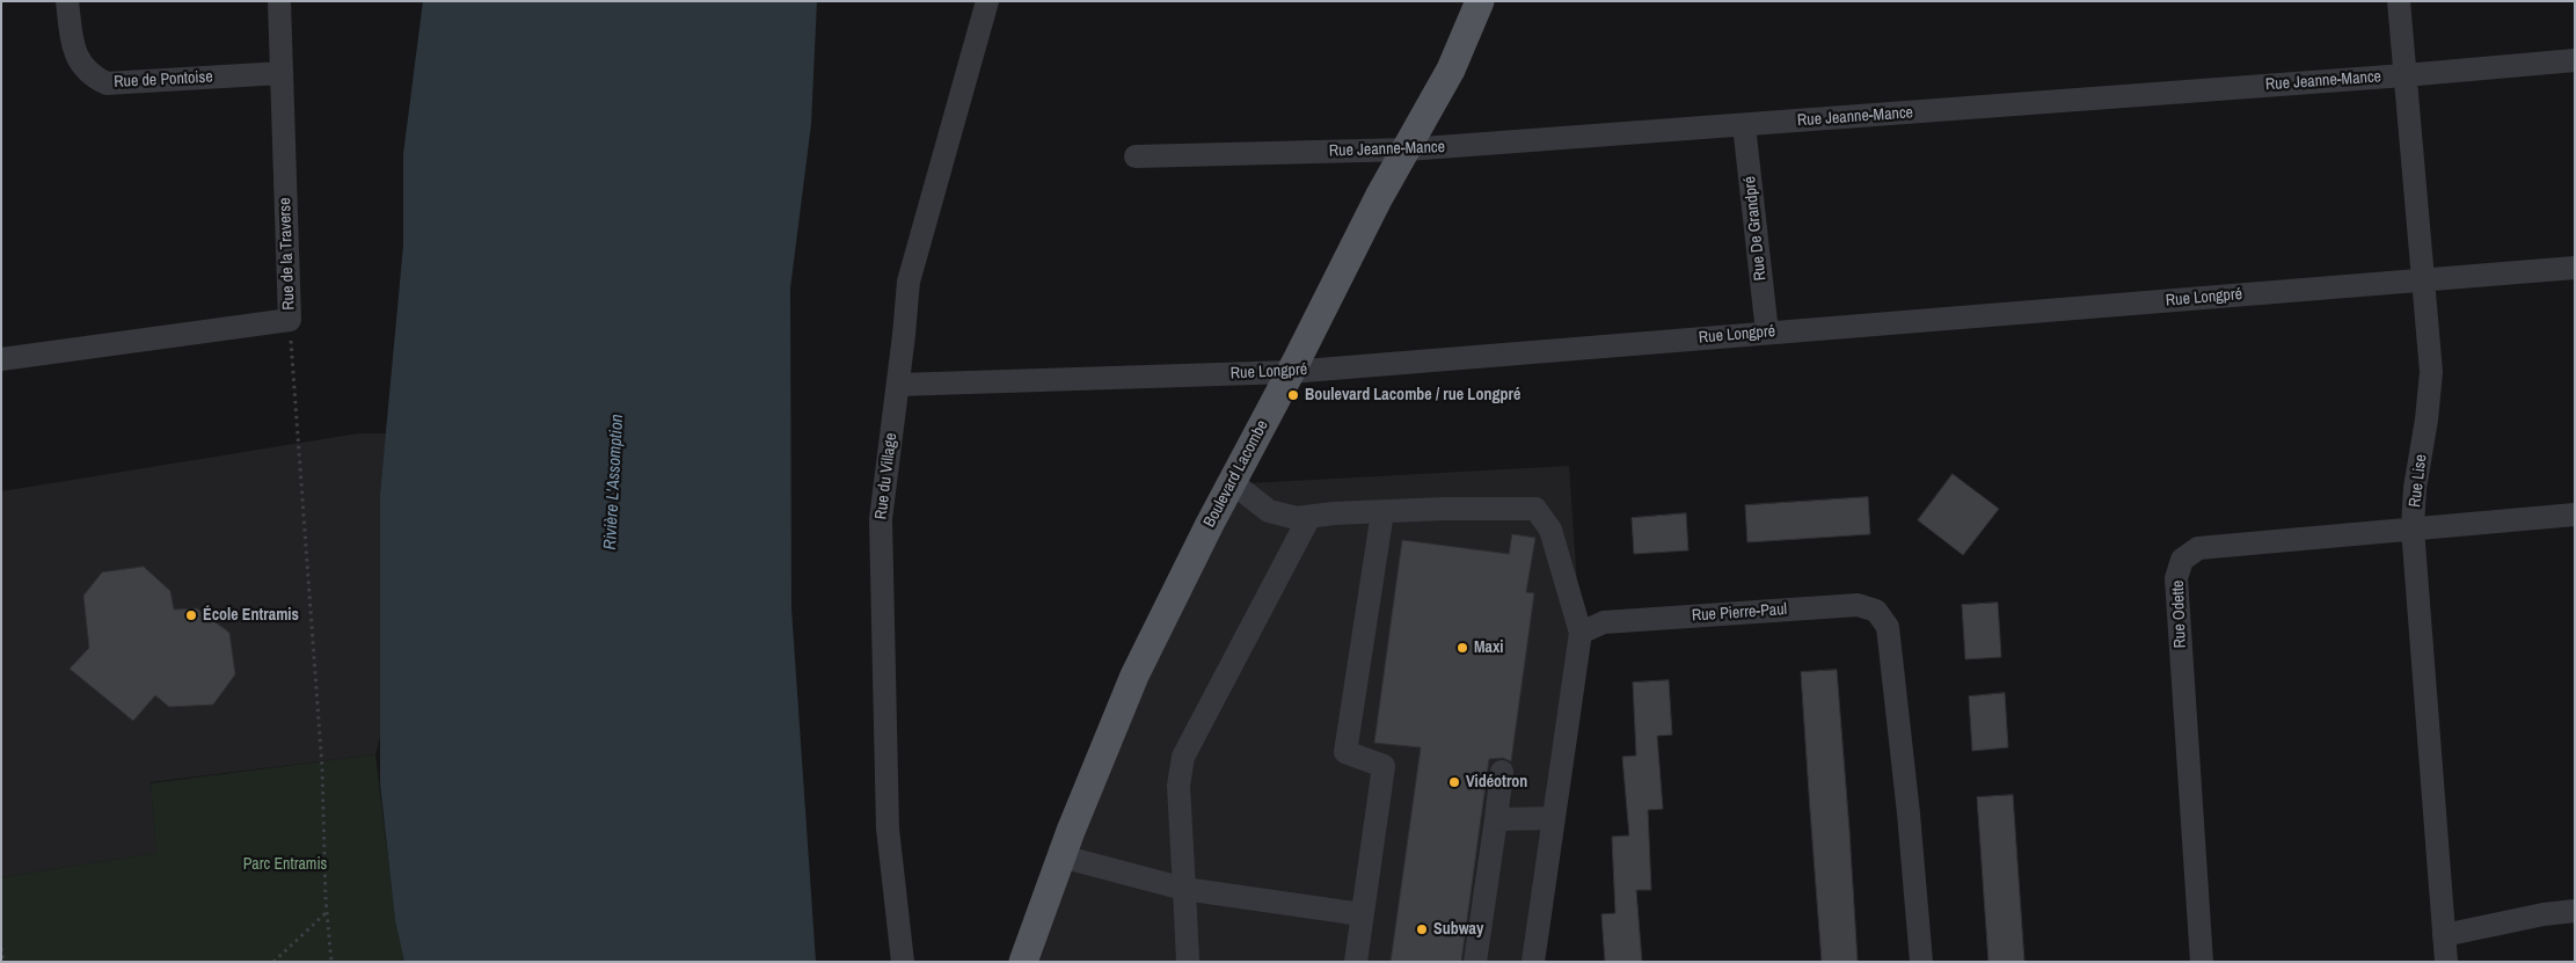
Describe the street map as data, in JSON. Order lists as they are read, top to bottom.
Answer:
{
  "streets": {
    "main road": ["Boulevard Lacombe"],
    "street": [
      "Rue de Pontoise",
      "Rue Jeanne-Mance",
      "Rue De Grandpré",
      "Rue de la Traverse",
      "Rue Longpré",
      "Rue du Village",
      "Rue Lise",
      "Rue Pierre-Paul",
      "Rue Odette"
    ]
  },
  "crossings": [
    ["Rue de Pontoise", "Rue de la Traverse"],
    ["Rue Jeanne-Mance", "Rue De Grandpré"],
    ["Rue Jeanne-Mance", "Boulevard Lacombe"],
    ["Rue Jeanne-Mance", "Rue Lise"],
    ["Rue De Grandpré", "Rue Longpré"],
    ["Rue Longpré", "Boulevard Lacombe"],
    ["Rue Longpré", "Rue du Village"],
    ["Rue Longpré", "Rue Lise"],
    ["Rue Lise", "Rue Odette"]
  ],
  "water": ["Rivière L'Assomption"],
  "parks": ["Parc Entramis"],
  "places": [
    "Boulevard Lacombe / rue Longpré",
    "École Entramis",
    "Maxi",
    "Vidéotron",
    "Subway"
  ]
}
